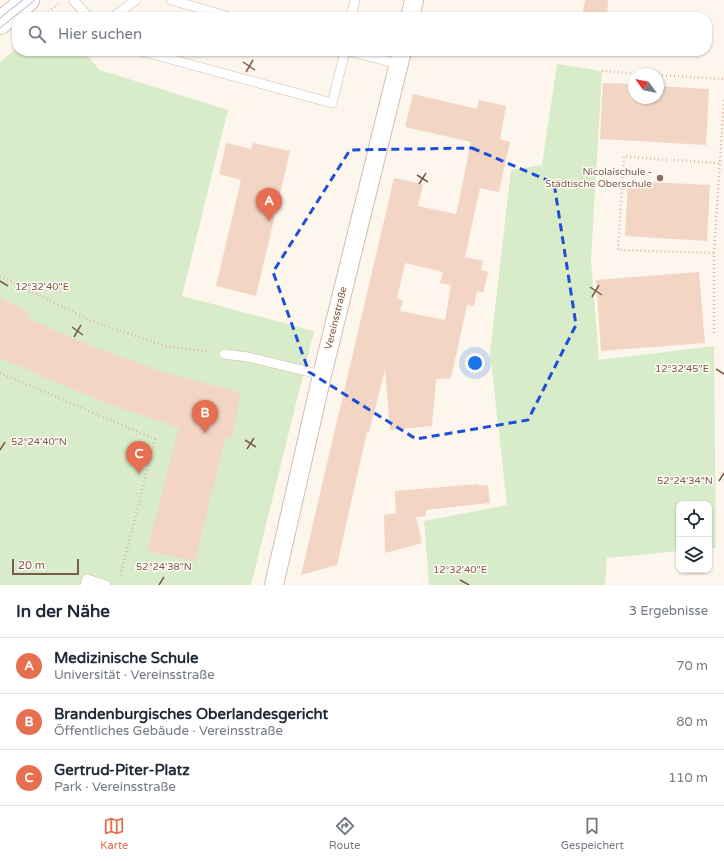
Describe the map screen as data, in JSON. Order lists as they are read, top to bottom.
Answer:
{
  "streets": {
    "street": ["Vereinsstraße"]
  },
  "places": ["Nicolaischule - Städtische Oberschule"],
  "scale_bar": "20 m",
  "north": "top left",
  "page": {
    "search": "Hier suchen",
    "pins": ["A", "B", "C"],
    "scale": "20 m",
    "heading": ["In der Nähe", "3 Ergebnisse"],
    "list": [
      {
        "mark": "A",
        "name": "Medizinische Schule",
        "note": "Universität · Vereinsstraße",
        "value": "70 m"
      },
      {
        "mark": "B",
        "name": "Brandenburgisches Oberlandesgericht",
        "note": "Öffentliches Gebäude · Vereinsstraße",
        "value": "80 m"
      },
      {
        "mark": "C",
        "name": "Gertrud-Piter-Platz",
        "note": "Park · Vereinsstraße",
        "value": "110 m"
      }
    ],
    "nav": ["Karte", "Route", "Gespeichert"]
  },
  "coordinates": [
    "12°32'40\"E",
    "12°32'45\"E",
    "52°24'40\"N",
    "52°24'34\"N",
    "52°24'38\"N"
  ]
}
